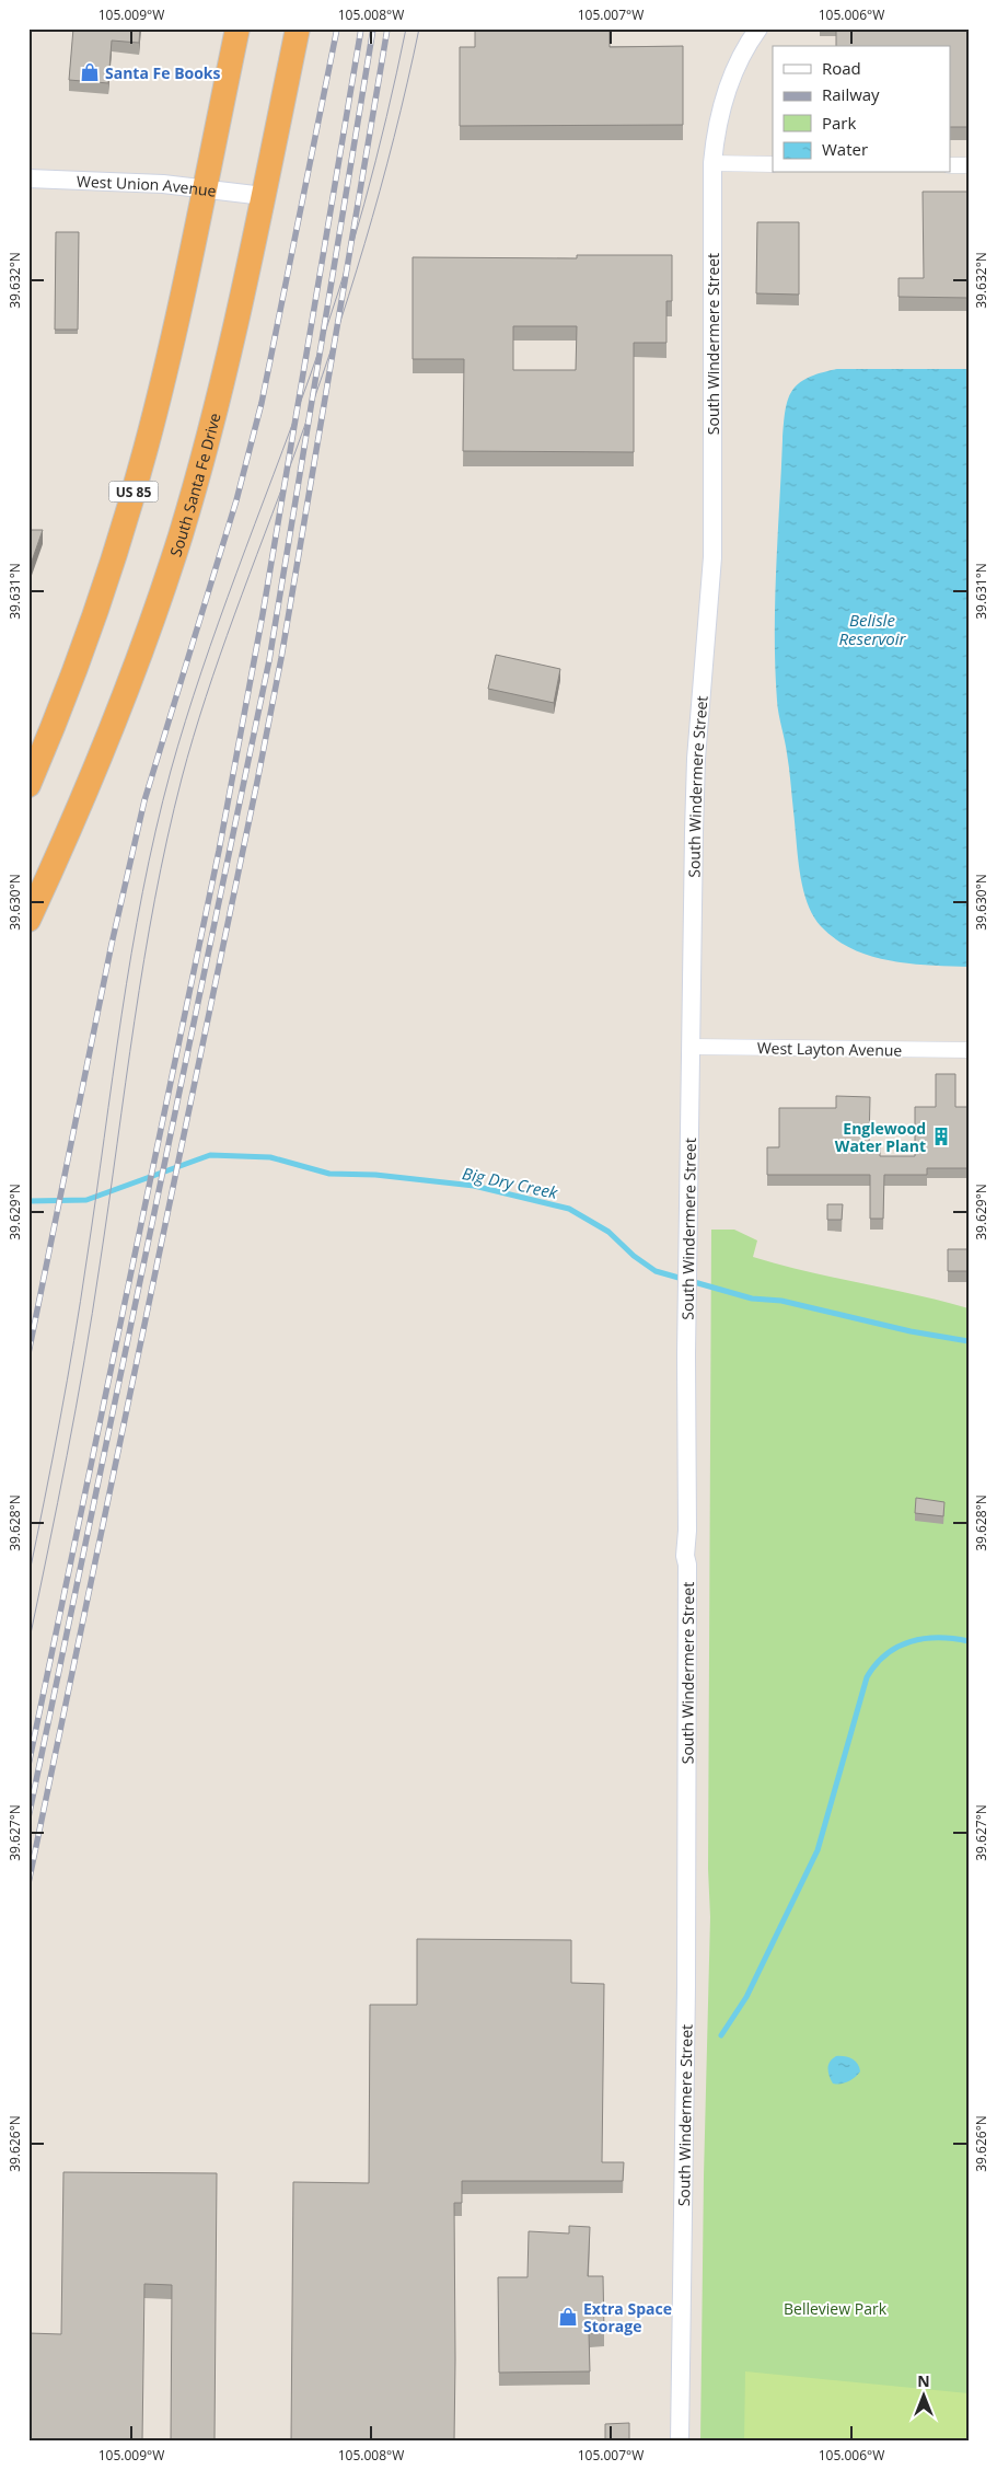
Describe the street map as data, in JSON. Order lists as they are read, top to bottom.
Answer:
{
  "streets": {
    "highway": ["South Santa Fe Drive", "US 85"],
    "street": ["West Union Avenue", "South Windermere Street", "West Layton Avenue"]
  },
  "crossings": [
    ["West Union Avenue", "South Santa Fe Drive"],
    ["West Union Avenue", "US 85"],
    ["South Windermere Street", "West Layton Avenue"]
  ],
  "water": ["Belisle Reservoir", "Big Dry Creek"],
  "parks": ["Belleview Park"],
  "places": {
    "shop": ["Santa Fe Books", "Extra Space Storage"],
    "building": ["Englewood Water Plant"]
  },
  "legend": [
    "Road",
    "Railway",
    "Park",
    "Water"
  ],
  "north": "top",
  "coordinates": [
    "105.009°W",
    "105.008°W",
    "105.007°W",
    "105.006°W",
    "39.632°N",
    "39.631°N",
    "39.630°N",
    "39.629°N",
    "39.628°N",
    "39.627°N",
    "39.626°N"
  ]
}
